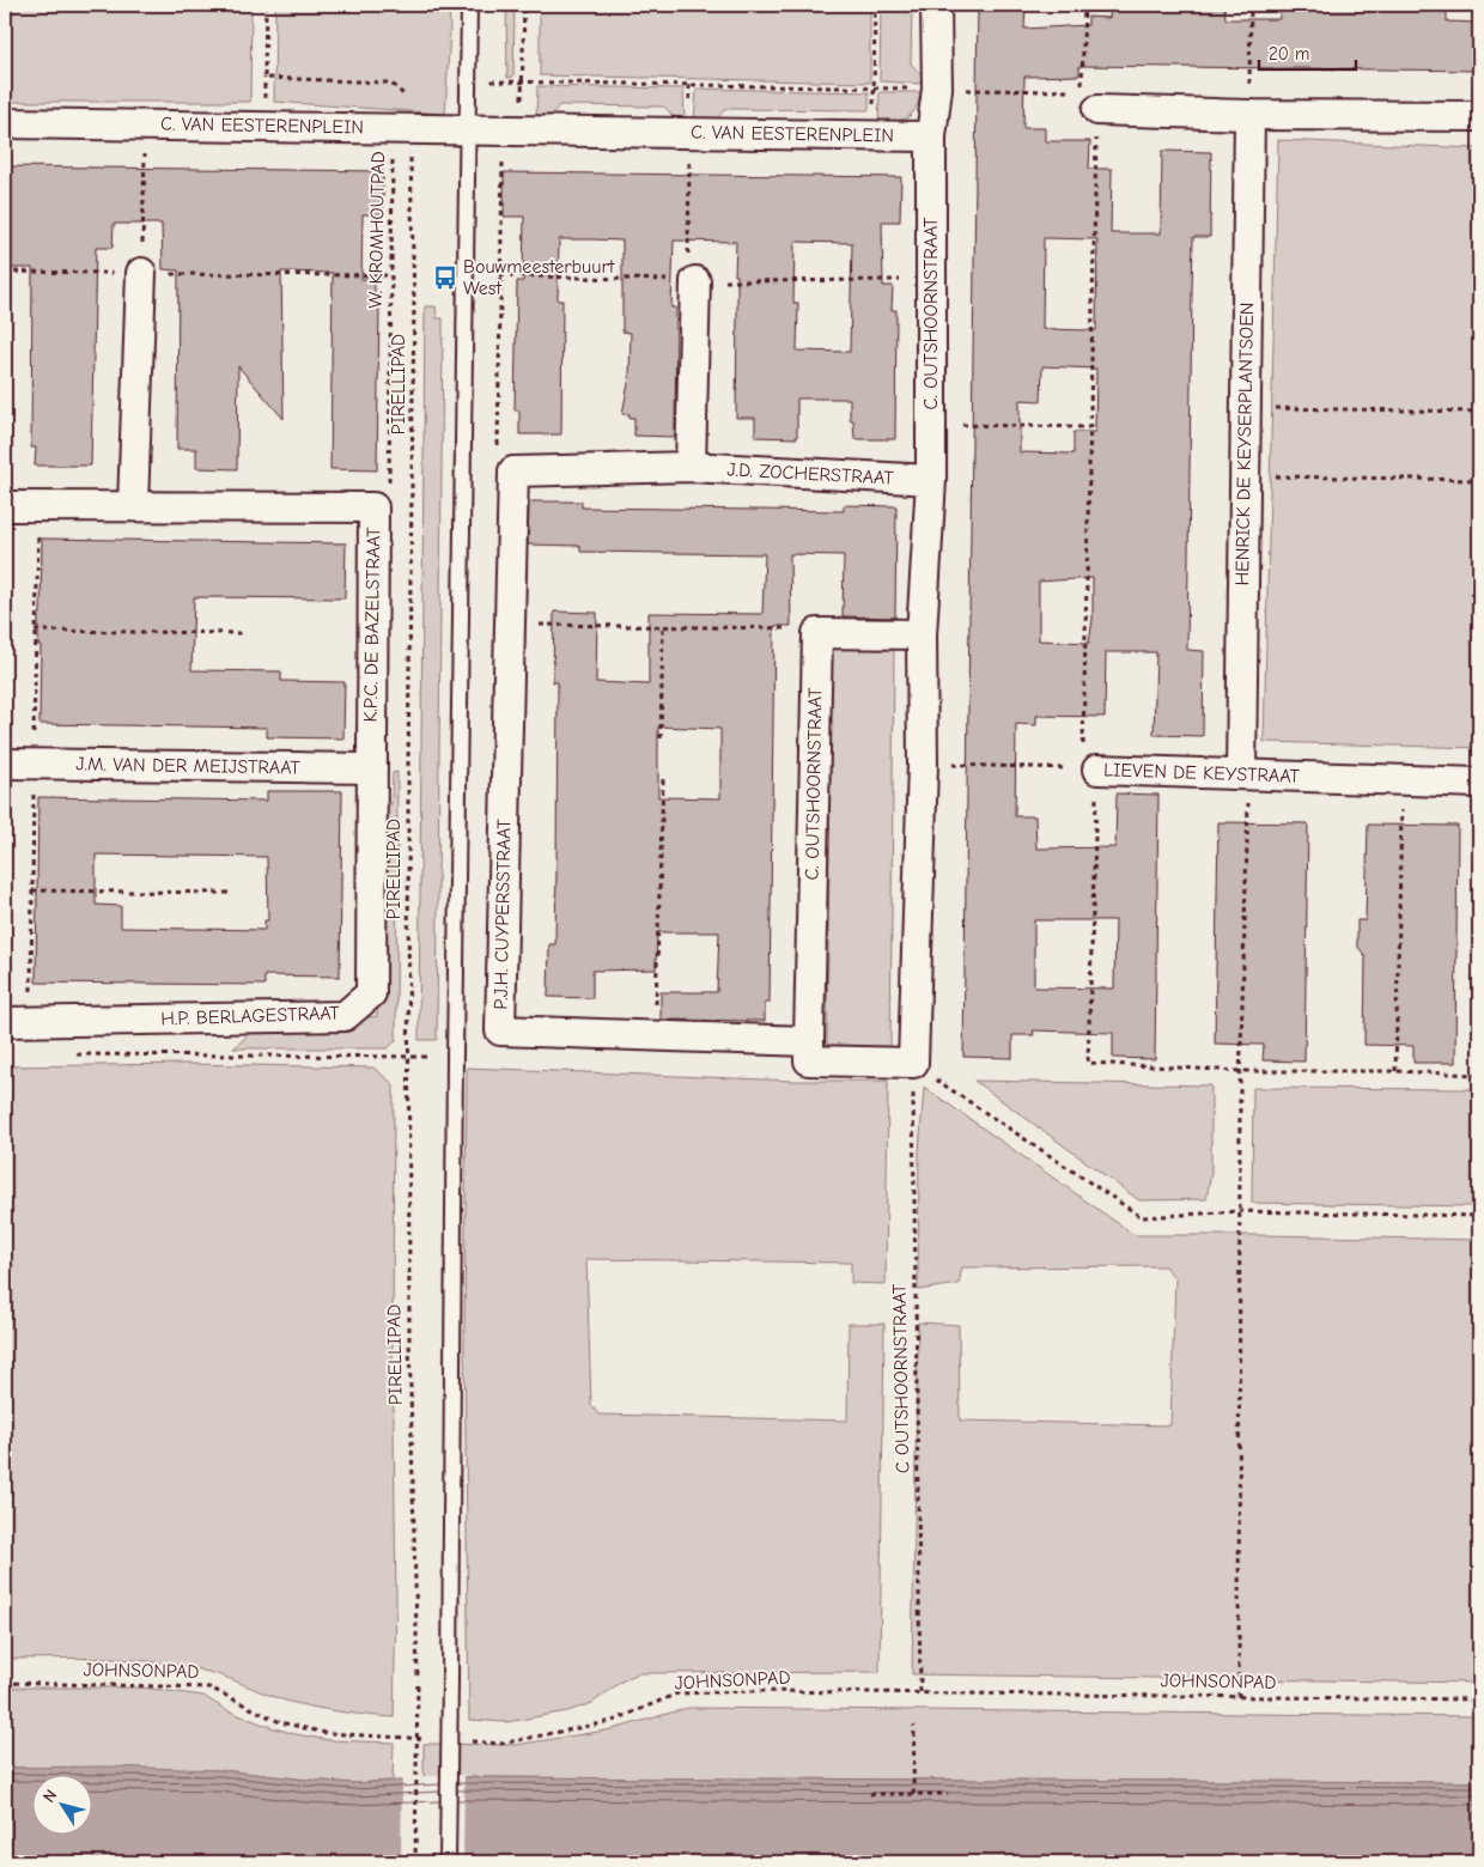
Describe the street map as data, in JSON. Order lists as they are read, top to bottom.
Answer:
{
  "streets": {
    "street": [
      "C. VAN EESTERENPLEIN",
      "C. OUTSHOORNSTRAAT",
      "HENRICK DE KEYSERPLANTSOEN",
      "J.D. ZOCHERSTRAAT",
      "K.P.C. DE BAZELSTRAAT",
      "J.M. VAN DER MEIJSTRAAT",
      "LIEVEN DE KEYSTRAAT",
      "P.J.H. CUYPERSSTRAAT",
      "H.P. BERLAGESTRAAT"
    ],
    "path": [
      "W. KROMHOUTPAD",
      "PIRELLIPAD",
      "C OUTSHOORNSTRAAT",
      "JOHNSONPAD"
    ]
  },
  "crossings": [
    ["C. VAN EESTERENPLEIN", "W. KROMHOUTPAD"],
    ["C. VAN EESTERENPLEIN", "C. OUTSHOORNSTRAAT"],
    ["C. VAN EESTERENPLEIN", "PIRELLIPAD"],
    ["W. KROMHOUTPAD", "PIRELLIPAD"],
    ["W. KROMHOUTPAD", "K.P.C. DE BAZELSTRAAT"],
    ["C. OUTSHOORNSTRAAT", "J.D. ZOCHERSTRAAT"],
    ["C. OUTSHOORNSTRAAT", "LIEVEN DE KEYSTRAAT"],
    ["C. OUTSHOORNSTRAAT", "P.J.H. CUYPERSSTRAAT"],
    ["C. OUTSHOORNSTRAAT", "C OUTSHOORNSTRAAT"],
    ["HENRICK DE KEYSERPLANTSOEN", "LIEVEN DE KEYSTRAAT"],
    ["J.D. ZOCHERSTRAAT", "P.J.H. CUYPERSSTRAAT"],
    ["K.P.C. DE BAZELSTRAAT", "J.M. VAN DER MEIJSTRAAT"],
    ["K.P.C. DE BAZELSTRAAT", "H.P. BERLAGESTRAAT"],
    ["J.M. VAN DER MEIJSTRAAT", "H.P. BERLAGESTRAAT"],
    ["C OUTSHOORNSTRAAT", "JOHNSONPAD"]
  ],
  "places": {
    "bus stop": ["Bouwmeesterbuurt West"]
  },
  "scale_bar": "20 m",
  "north": "top left"
}
